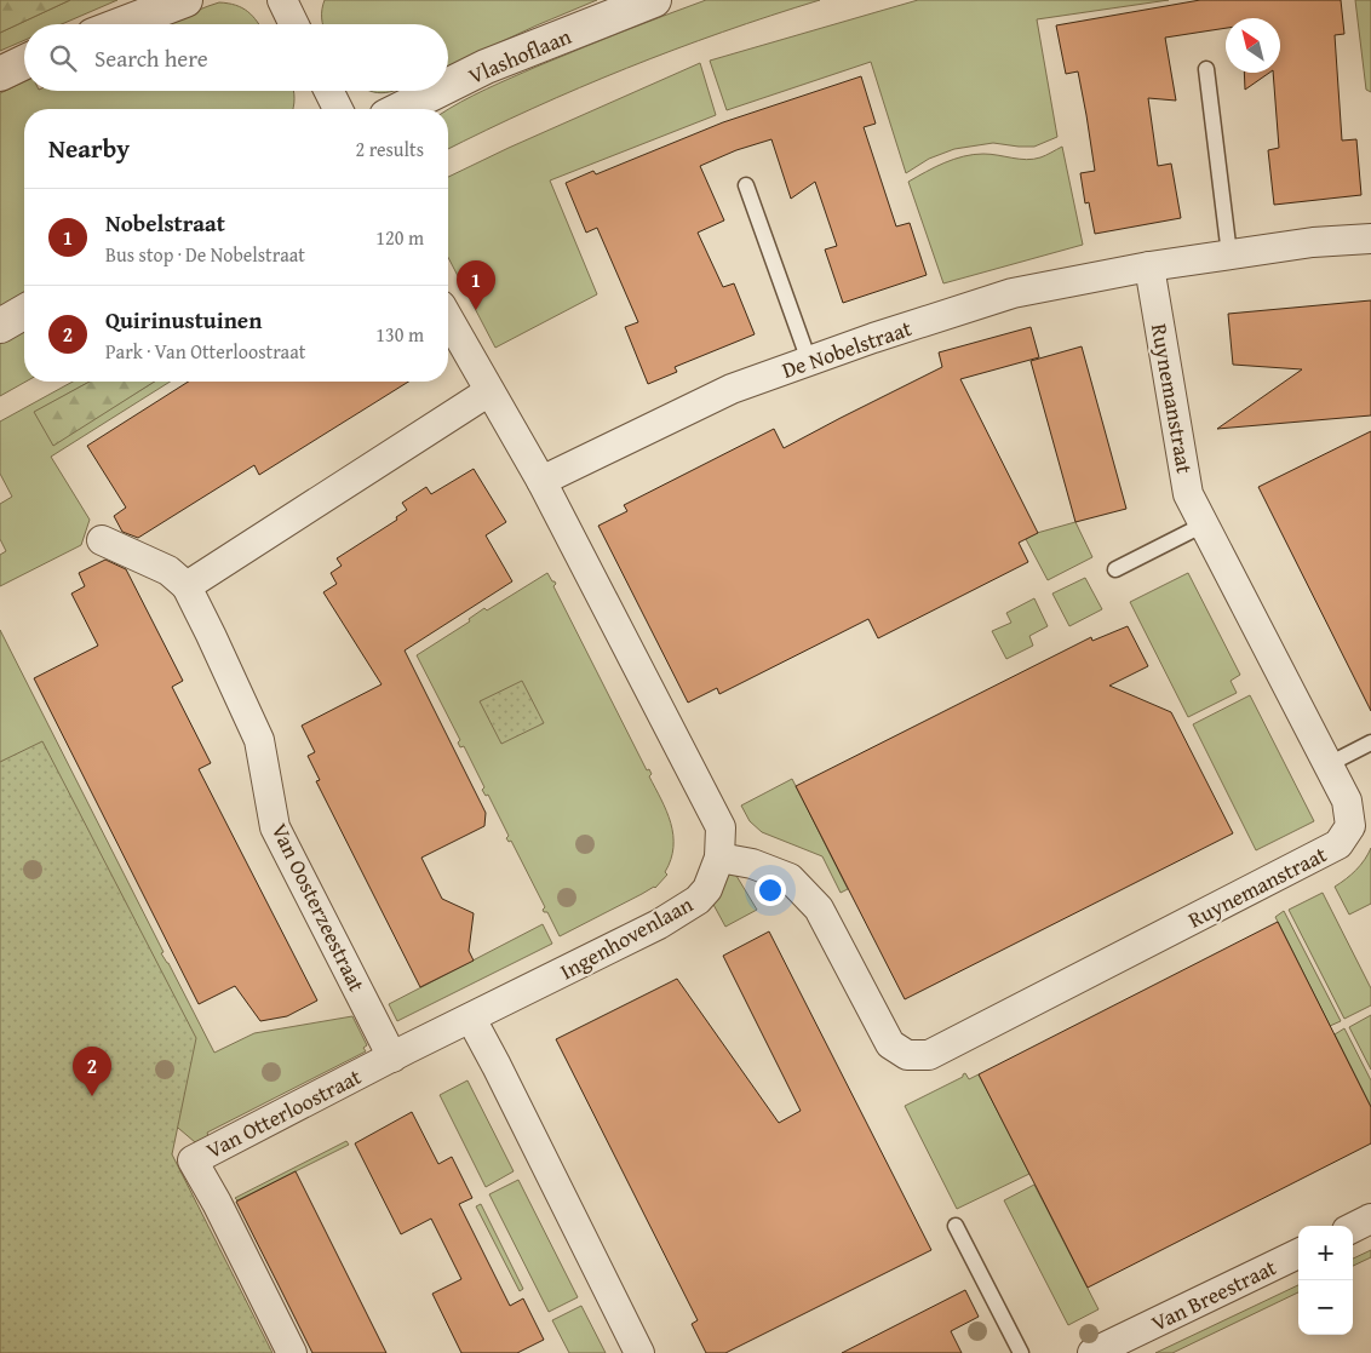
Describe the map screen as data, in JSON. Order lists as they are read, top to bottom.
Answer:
{
  "streets": {
    "street": [
      "Vlashoflaan",
      "De Nobelstraat",
      "Ruynemanstraat",
      "Van Oosterzeestraat",
      "Ingenhovenlaan",
      "Van Otterloostraat",
      "Van Breestraat"
    ]
  },
  "crossings": [
    ["De Nobelstraat", "Ruynemanstraat"],
    ["De Nobelstraat", "Ingenhovenlaan"],
    ["Ruynemanstraat", "Ingenhovenlaan"],
    ["Van Oosterzeestraat", "Van Otterloostraat"],
    ["Ingenhovenlaan", "Van Otterloostraat"]
  ],
  "north": "top left",
  "page": {
    "search": "Search here",
    "heading": ["Nearby", "2 results"],
    "list": [
      {
        "mark": "1",
        "name": "Nobelstraat",
        "note": "Bus stop · De Nobelstraat",
        "value": "120 m"
      },
      {
        "mark": "2",
        "name": "Quirinustuinen",
        "note": "Park · Van Otterloostraat",
        "value": "130 m"
      }
    ],
    "pins": ["1", "2"],
    "map_buttons": ["+", "−"]
  }
}
